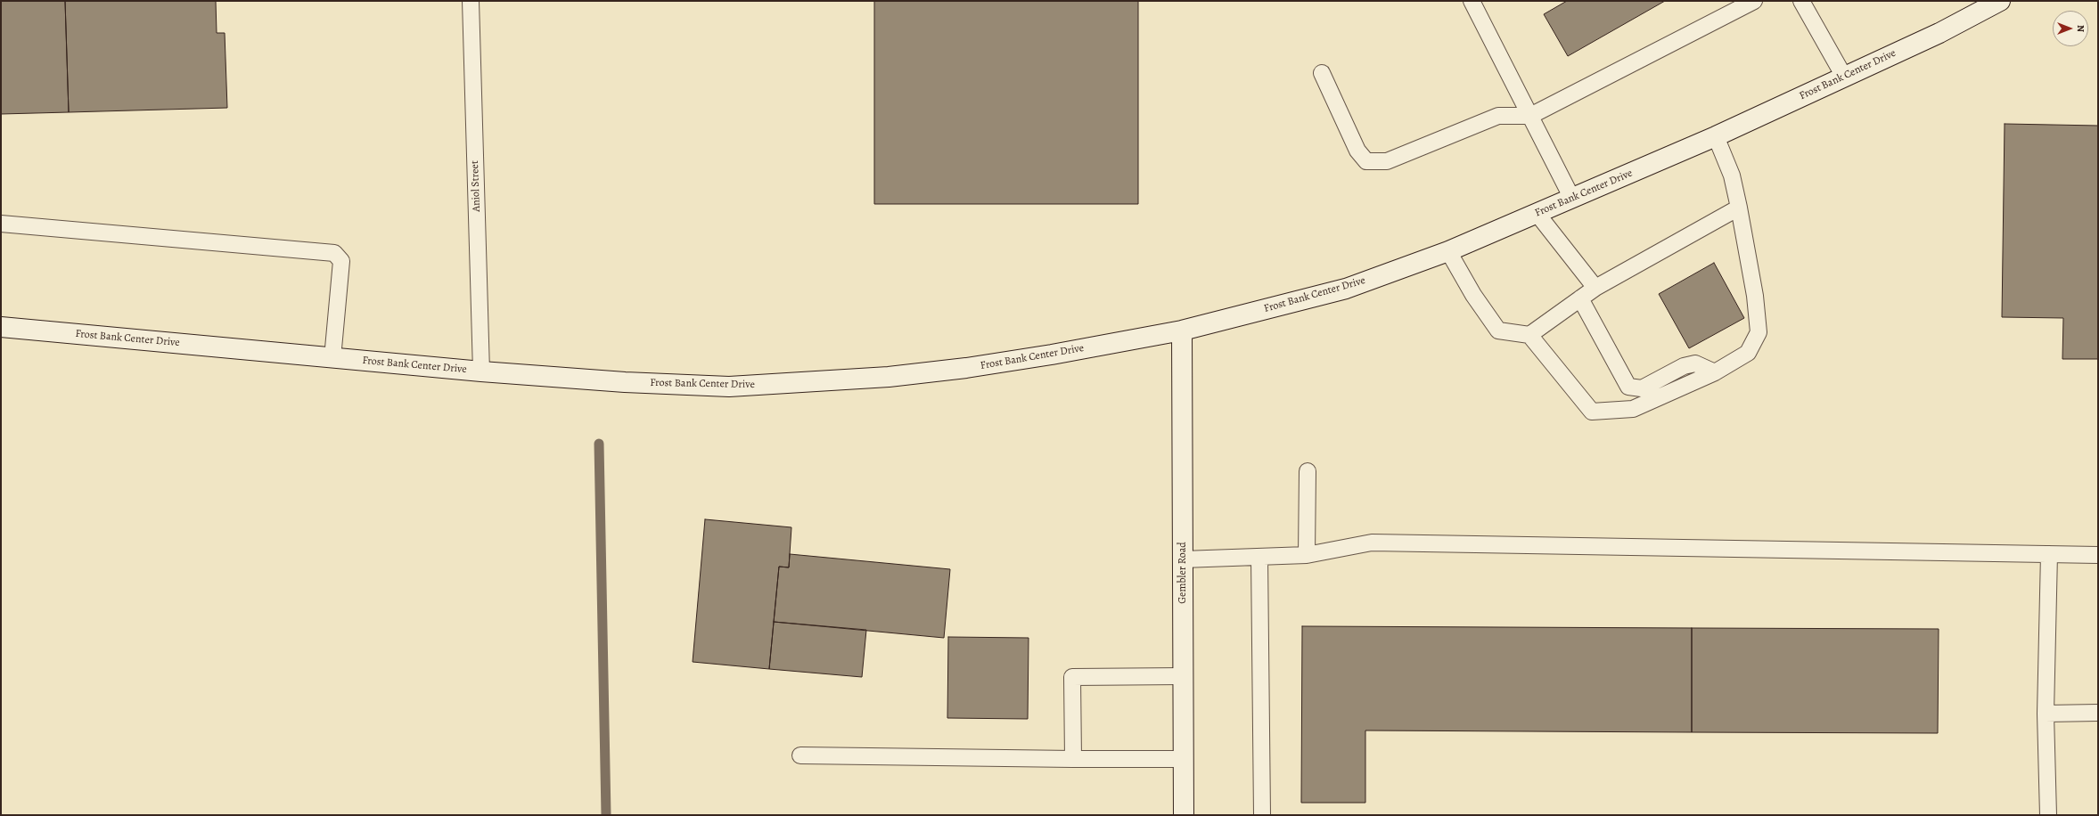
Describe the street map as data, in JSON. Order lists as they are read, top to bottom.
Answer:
{
  "streets": {
    "main road": ["Frost Bank Center Drive", "Gembler Road"],
    "lane": ["Aniol Street"]
  },
  "crossings": [
    ["Frost Bank Center Drive", "Aniol Street"],
    ["Frost Bank Center Drive", "Gembler Road"]
  ],
  "north": "right"
}
